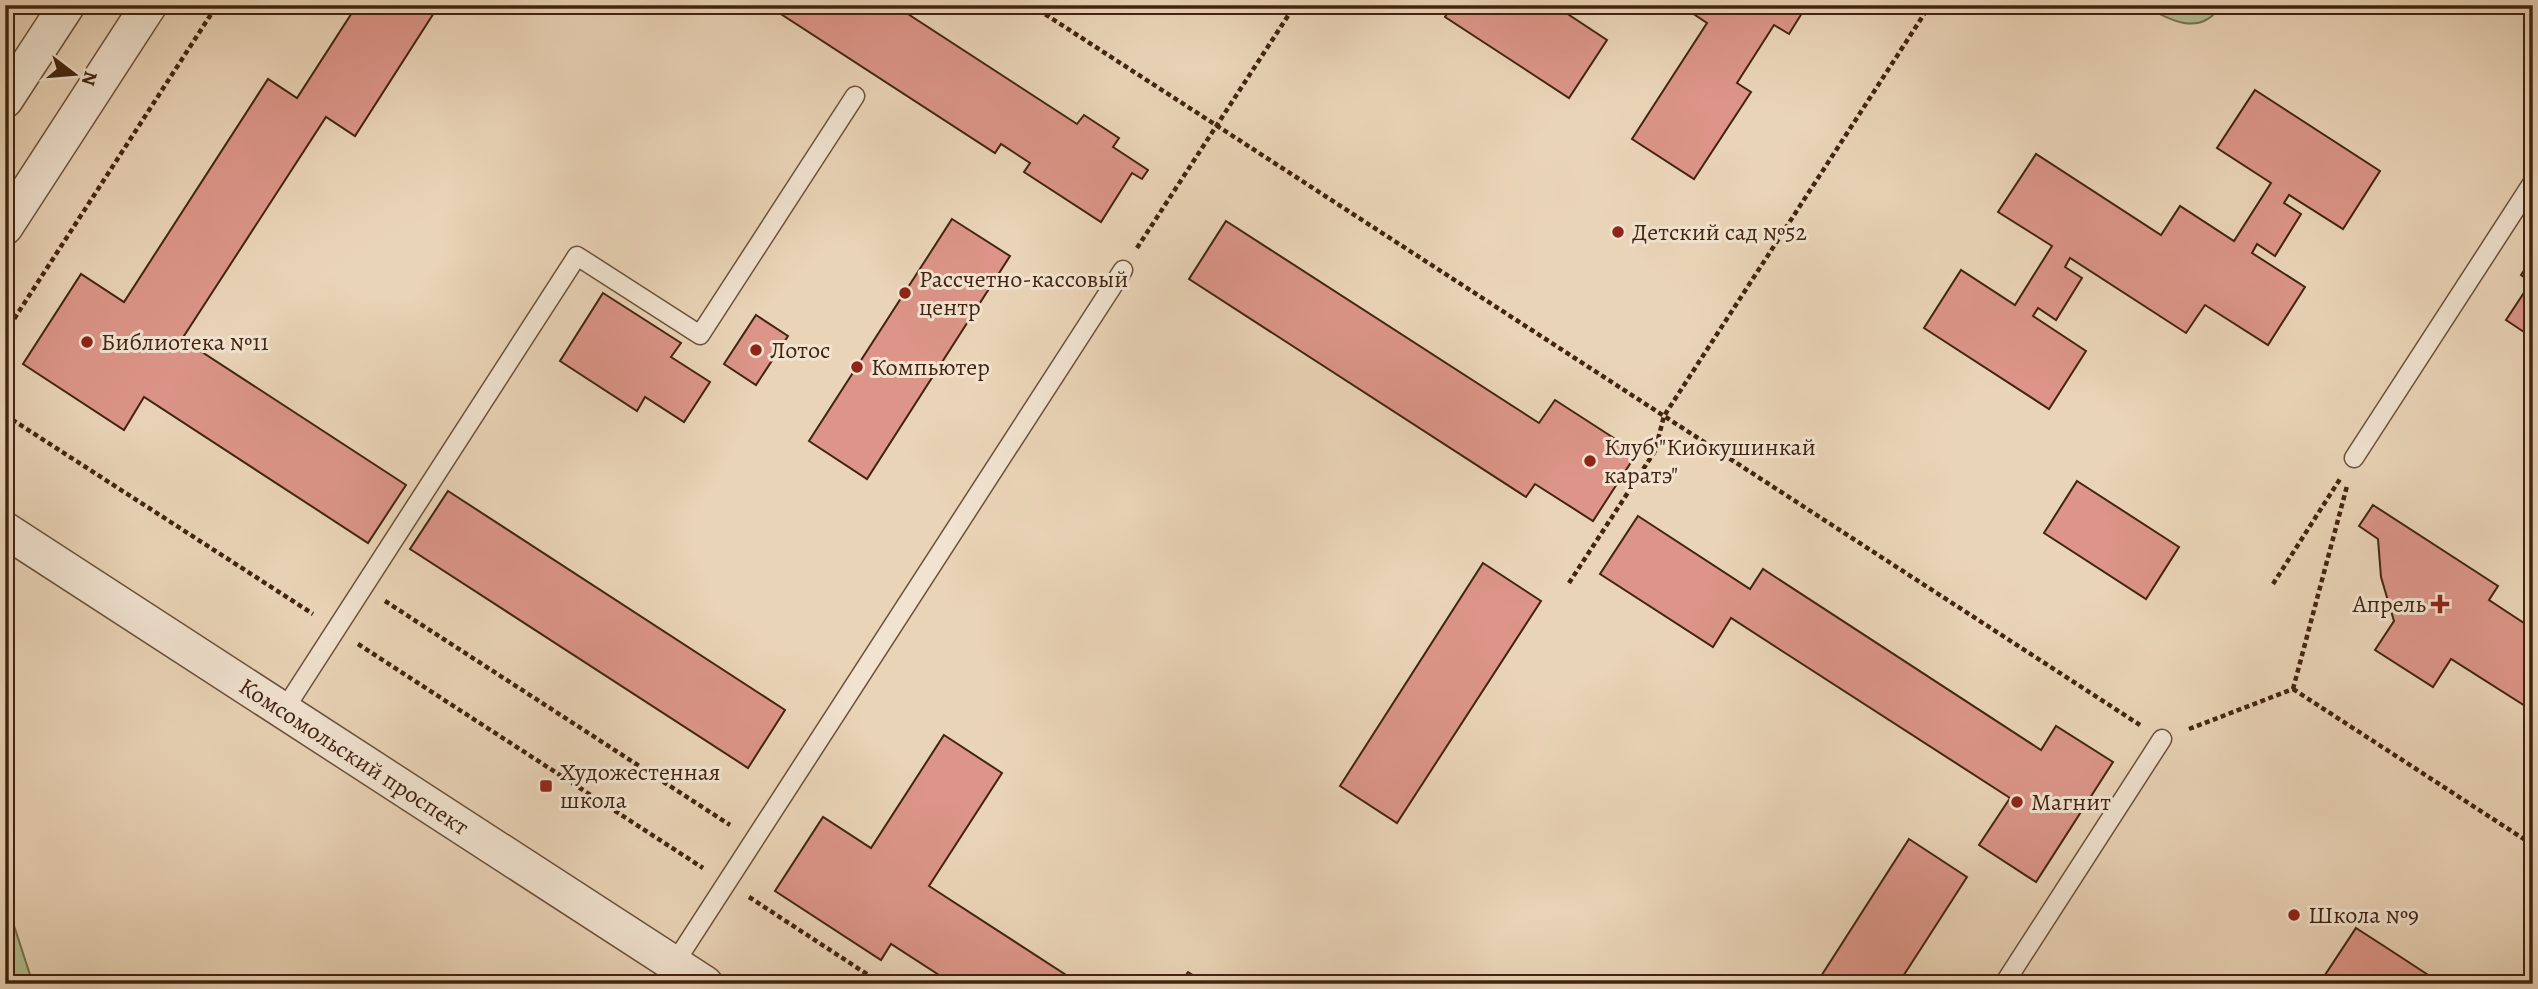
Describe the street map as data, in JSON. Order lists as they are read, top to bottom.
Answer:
{
  "streets": {
    "street": ["Комсомольский проспект"]
  },
  "places": {
    "other": [
      "Детский сад №52",
      "Рассчетно-кассовый центр",
      "Библиотека №11",
      "Лотос",
      "Компьютер",
      "Клуб \"Киокушинкай каратэ\"",
      "Магнит",
      "Школа №9"
    ],
    "health": ["Апрель"],
    "transit": ["Художестенная школа"]
  },
  "north": "right"
}
